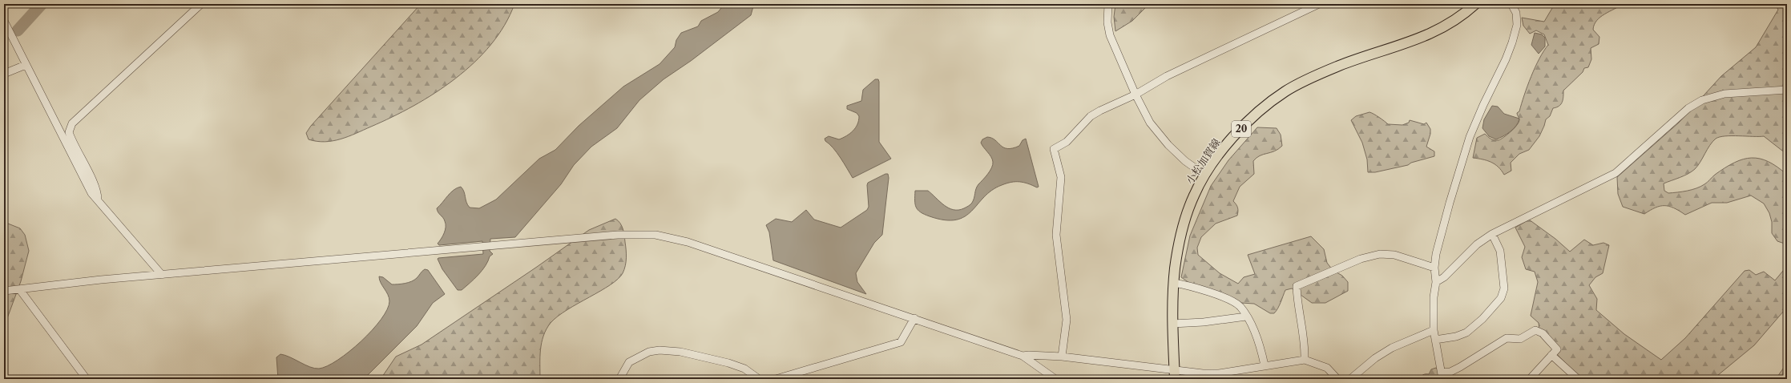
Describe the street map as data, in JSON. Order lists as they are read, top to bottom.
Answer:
{
  "streets": {
    "main road": ["20", "小松加賀線"]
  }
}
